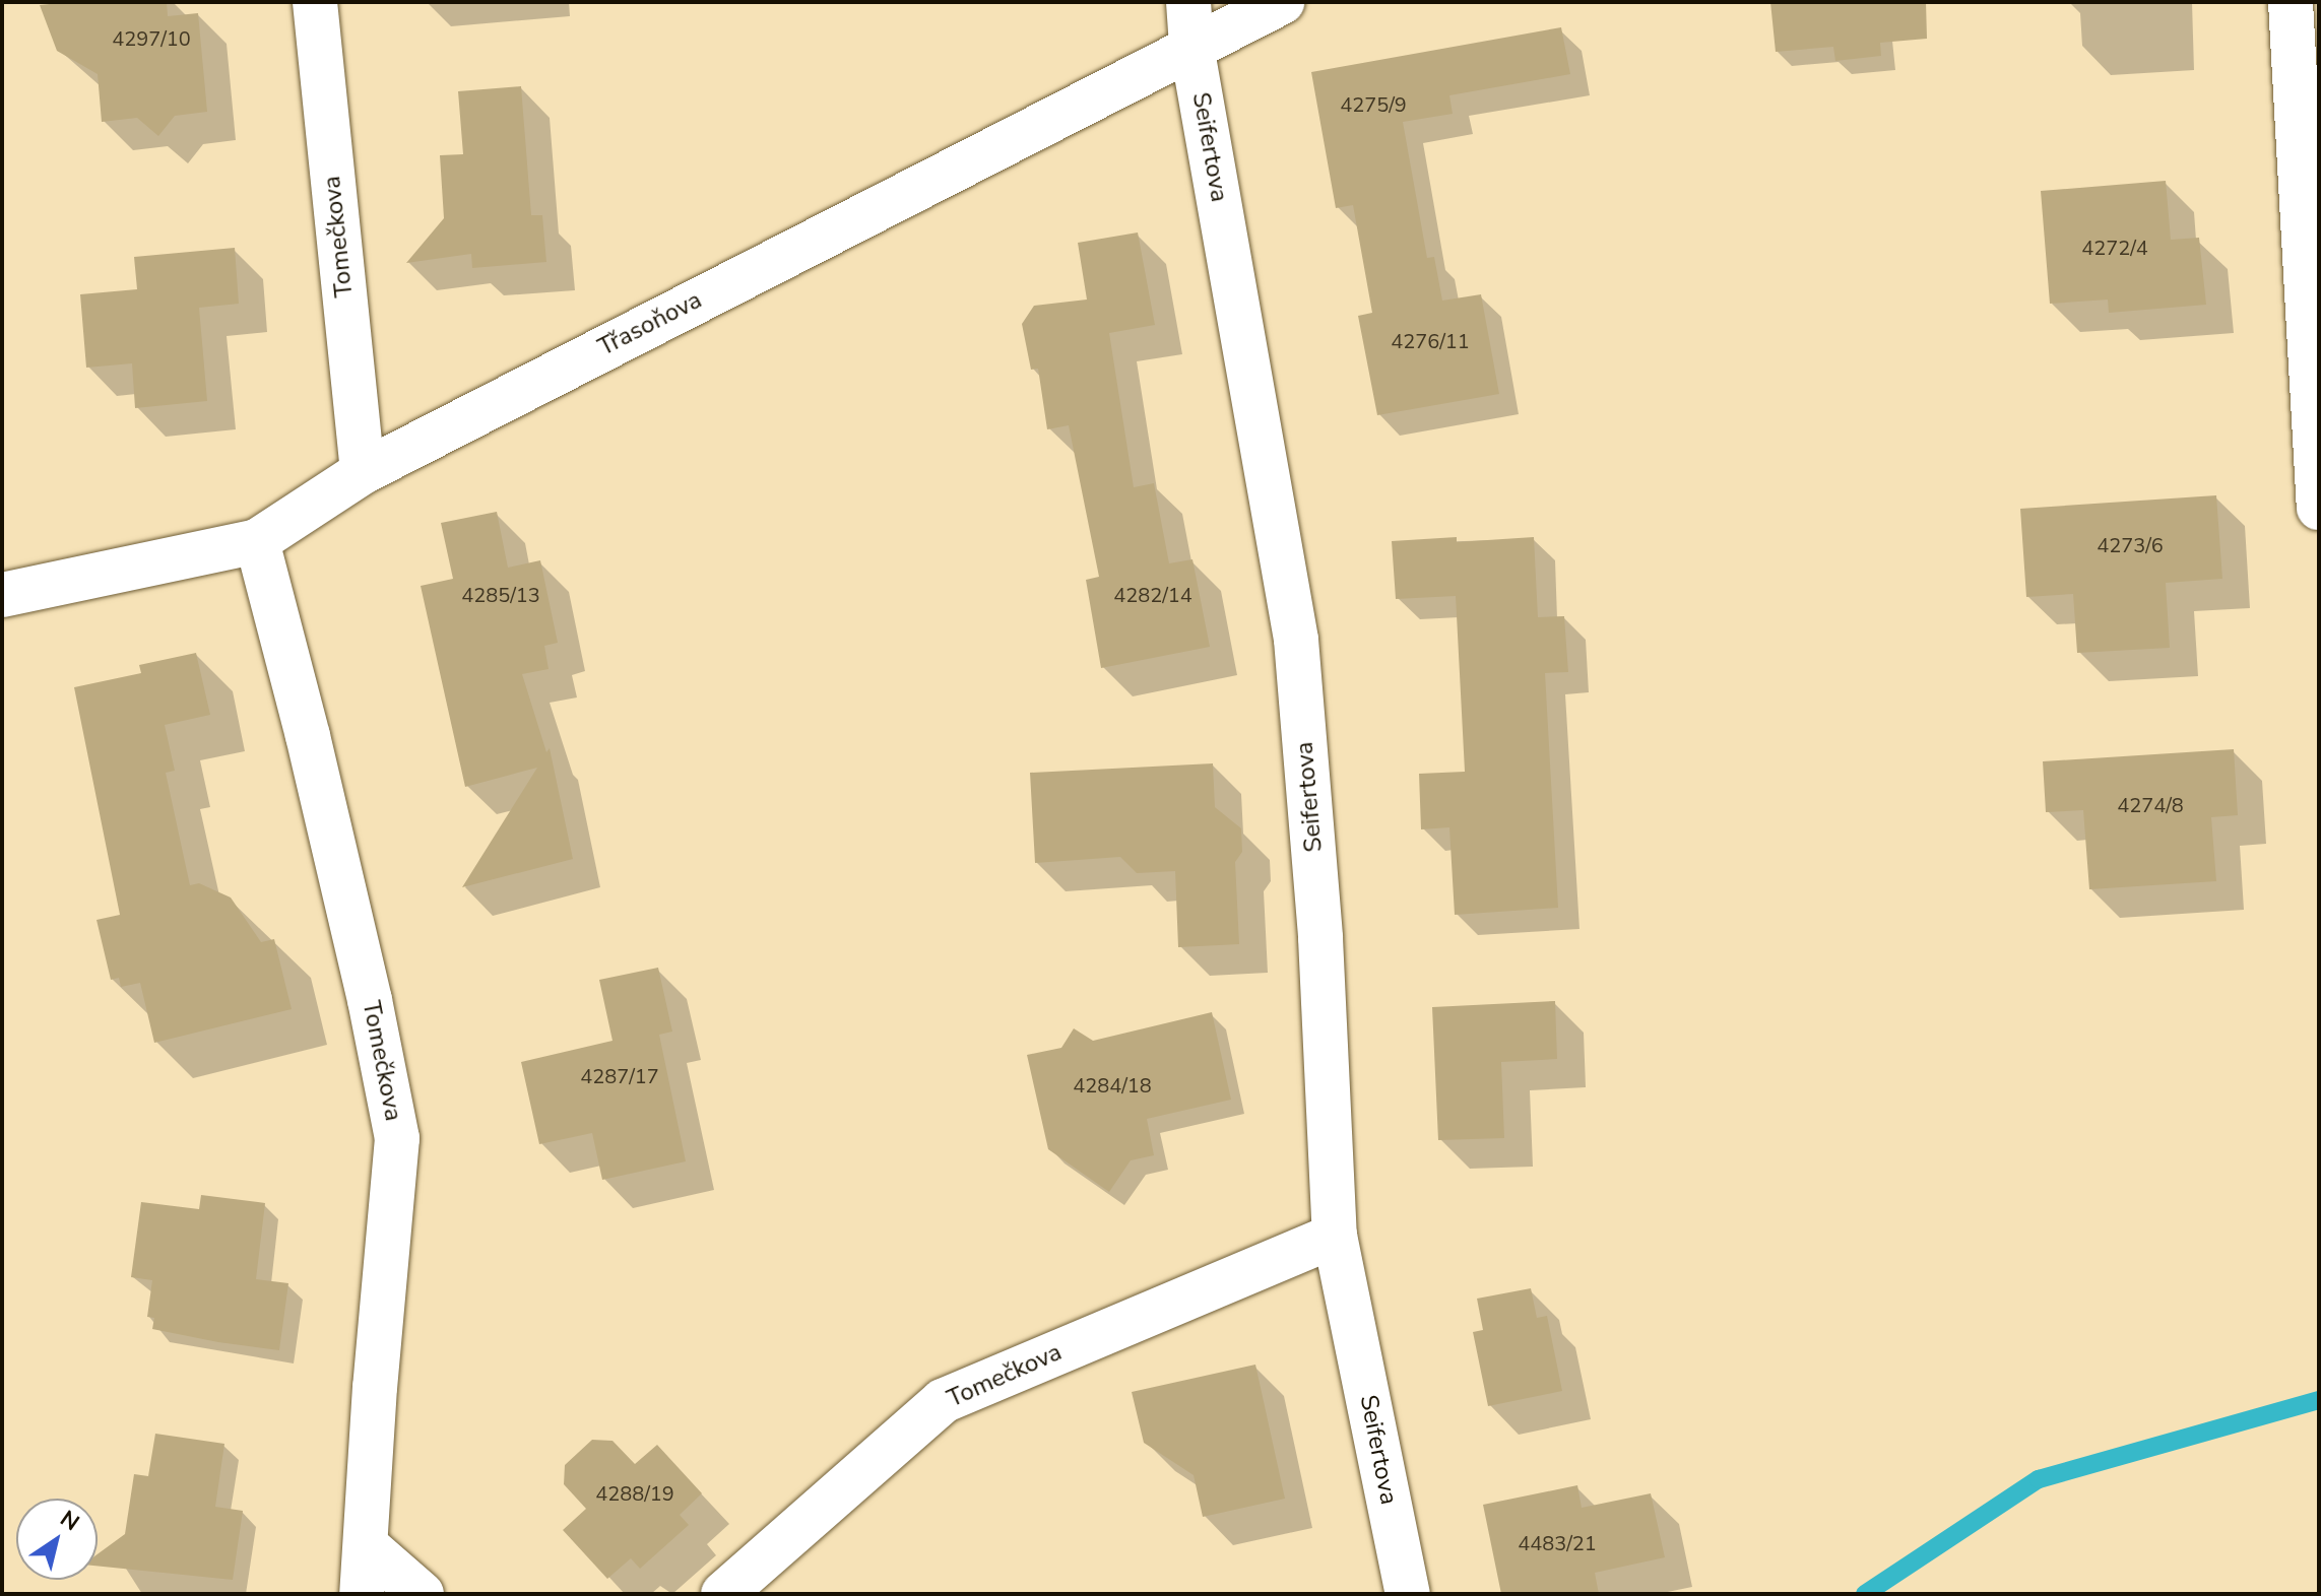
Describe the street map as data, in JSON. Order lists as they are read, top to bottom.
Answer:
{
  "streets": {
    "street": ["Seifertova", "Tomečkova", "Třasoňova"]
  },
  "crossings": [
    ["Seifertova", "Tomečkova"],
    ["Seifertova", "Třasoňova"],
    ["Tomečkova", "Třasoňova"]
  ],
  "house_numbers": [
    "4297/10",
    "4275/9",
    "4272/4",
    "4276/11",
    "4273/6",
    "4285/13",
    "4282/14",
    "4274/8",
    "4287/17",
    "4284/18",
    "4288/19",
    "4483/21"
  ],
  "north": "top right"
}
